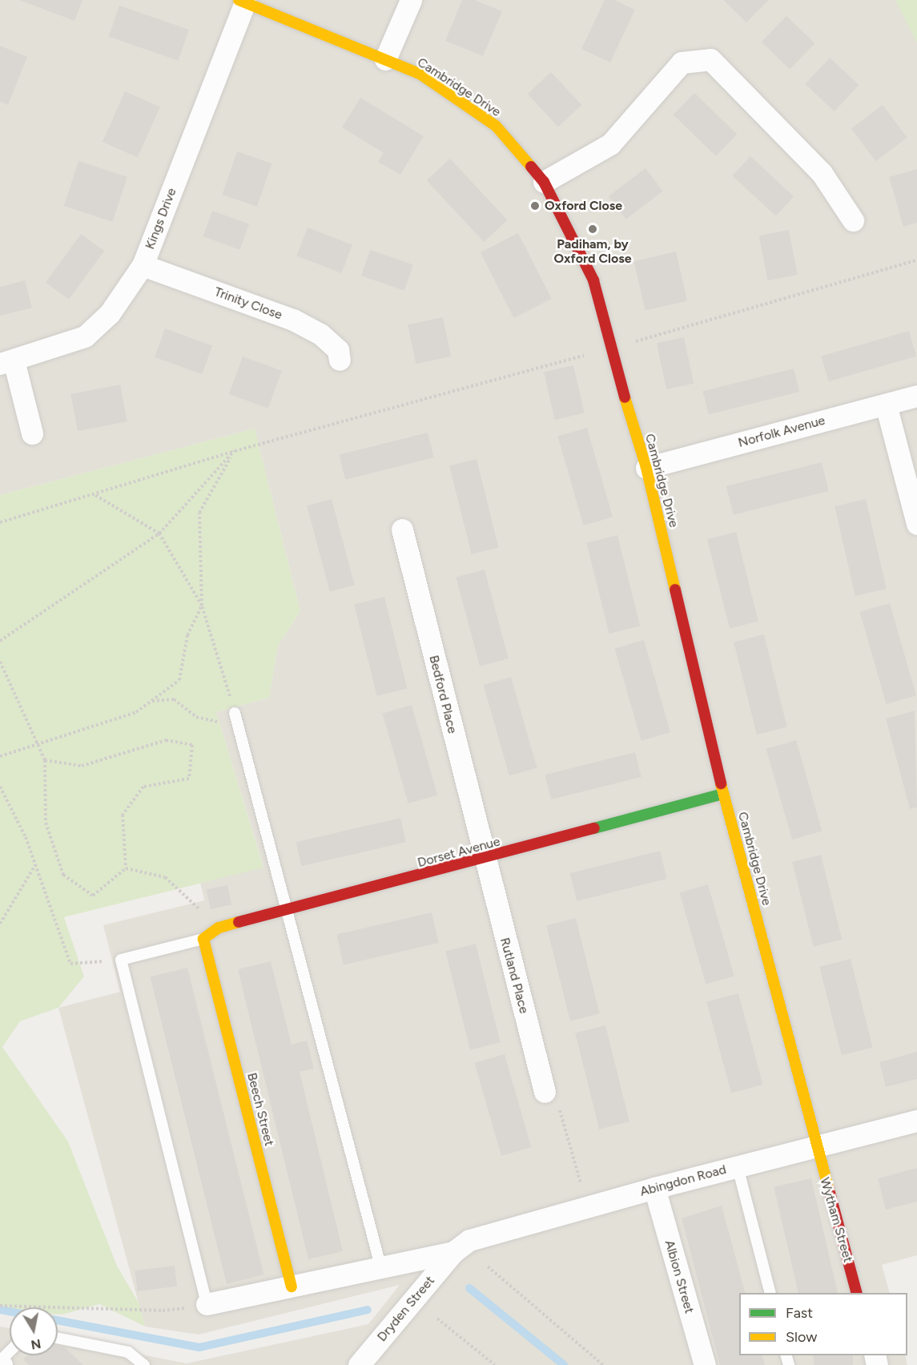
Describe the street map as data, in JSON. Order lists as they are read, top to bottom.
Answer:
{
  "streets": {
    "street": [
      "Cambridge Drive",
      "Kings Drive",
      "Trinity Close",
      "Norfolk Avenue",
      "Bedford Place",
      "Dorset Avenue",
      "Rutland Place",
      "Beech Street",
      "Abingdon Road",
      "Wytham Street",
      "Albion Street",
      "Dryden Street"
    ]
  },
  "crossings": [
    ["Cambridge Drive", "Kings Drive"],
    ["Cambridge Drive", "Norfolk Avenue"],
    ["Cambridge Drive", "Dorset Avenue"],
    ["Cambridge Drive", "Abingdon Road"],
    ["Cambridge Drive", "Wytham Street"],
    ["Kings Drive", "Trinity Close"],
    ["Bedford Place", "Dorset Avenue"],
    ["Bedford Place", "Rutland Place"],
    ["Dorset Avenue", "Rutland Place"],
    ["Dorset Avenue", "Beech Street"],
    ["Abingdon Road", "Wytham Street"],
    ["Abingdon Road", "Albion Street"],
    ["Abingdon Road", "Dryden Street"]
  ],
  "places": ["Oxford Close", "Padiham, by Oxford Close"],
  "legend": ["Fast", "Slow"],
  "north": "bottom"
}
